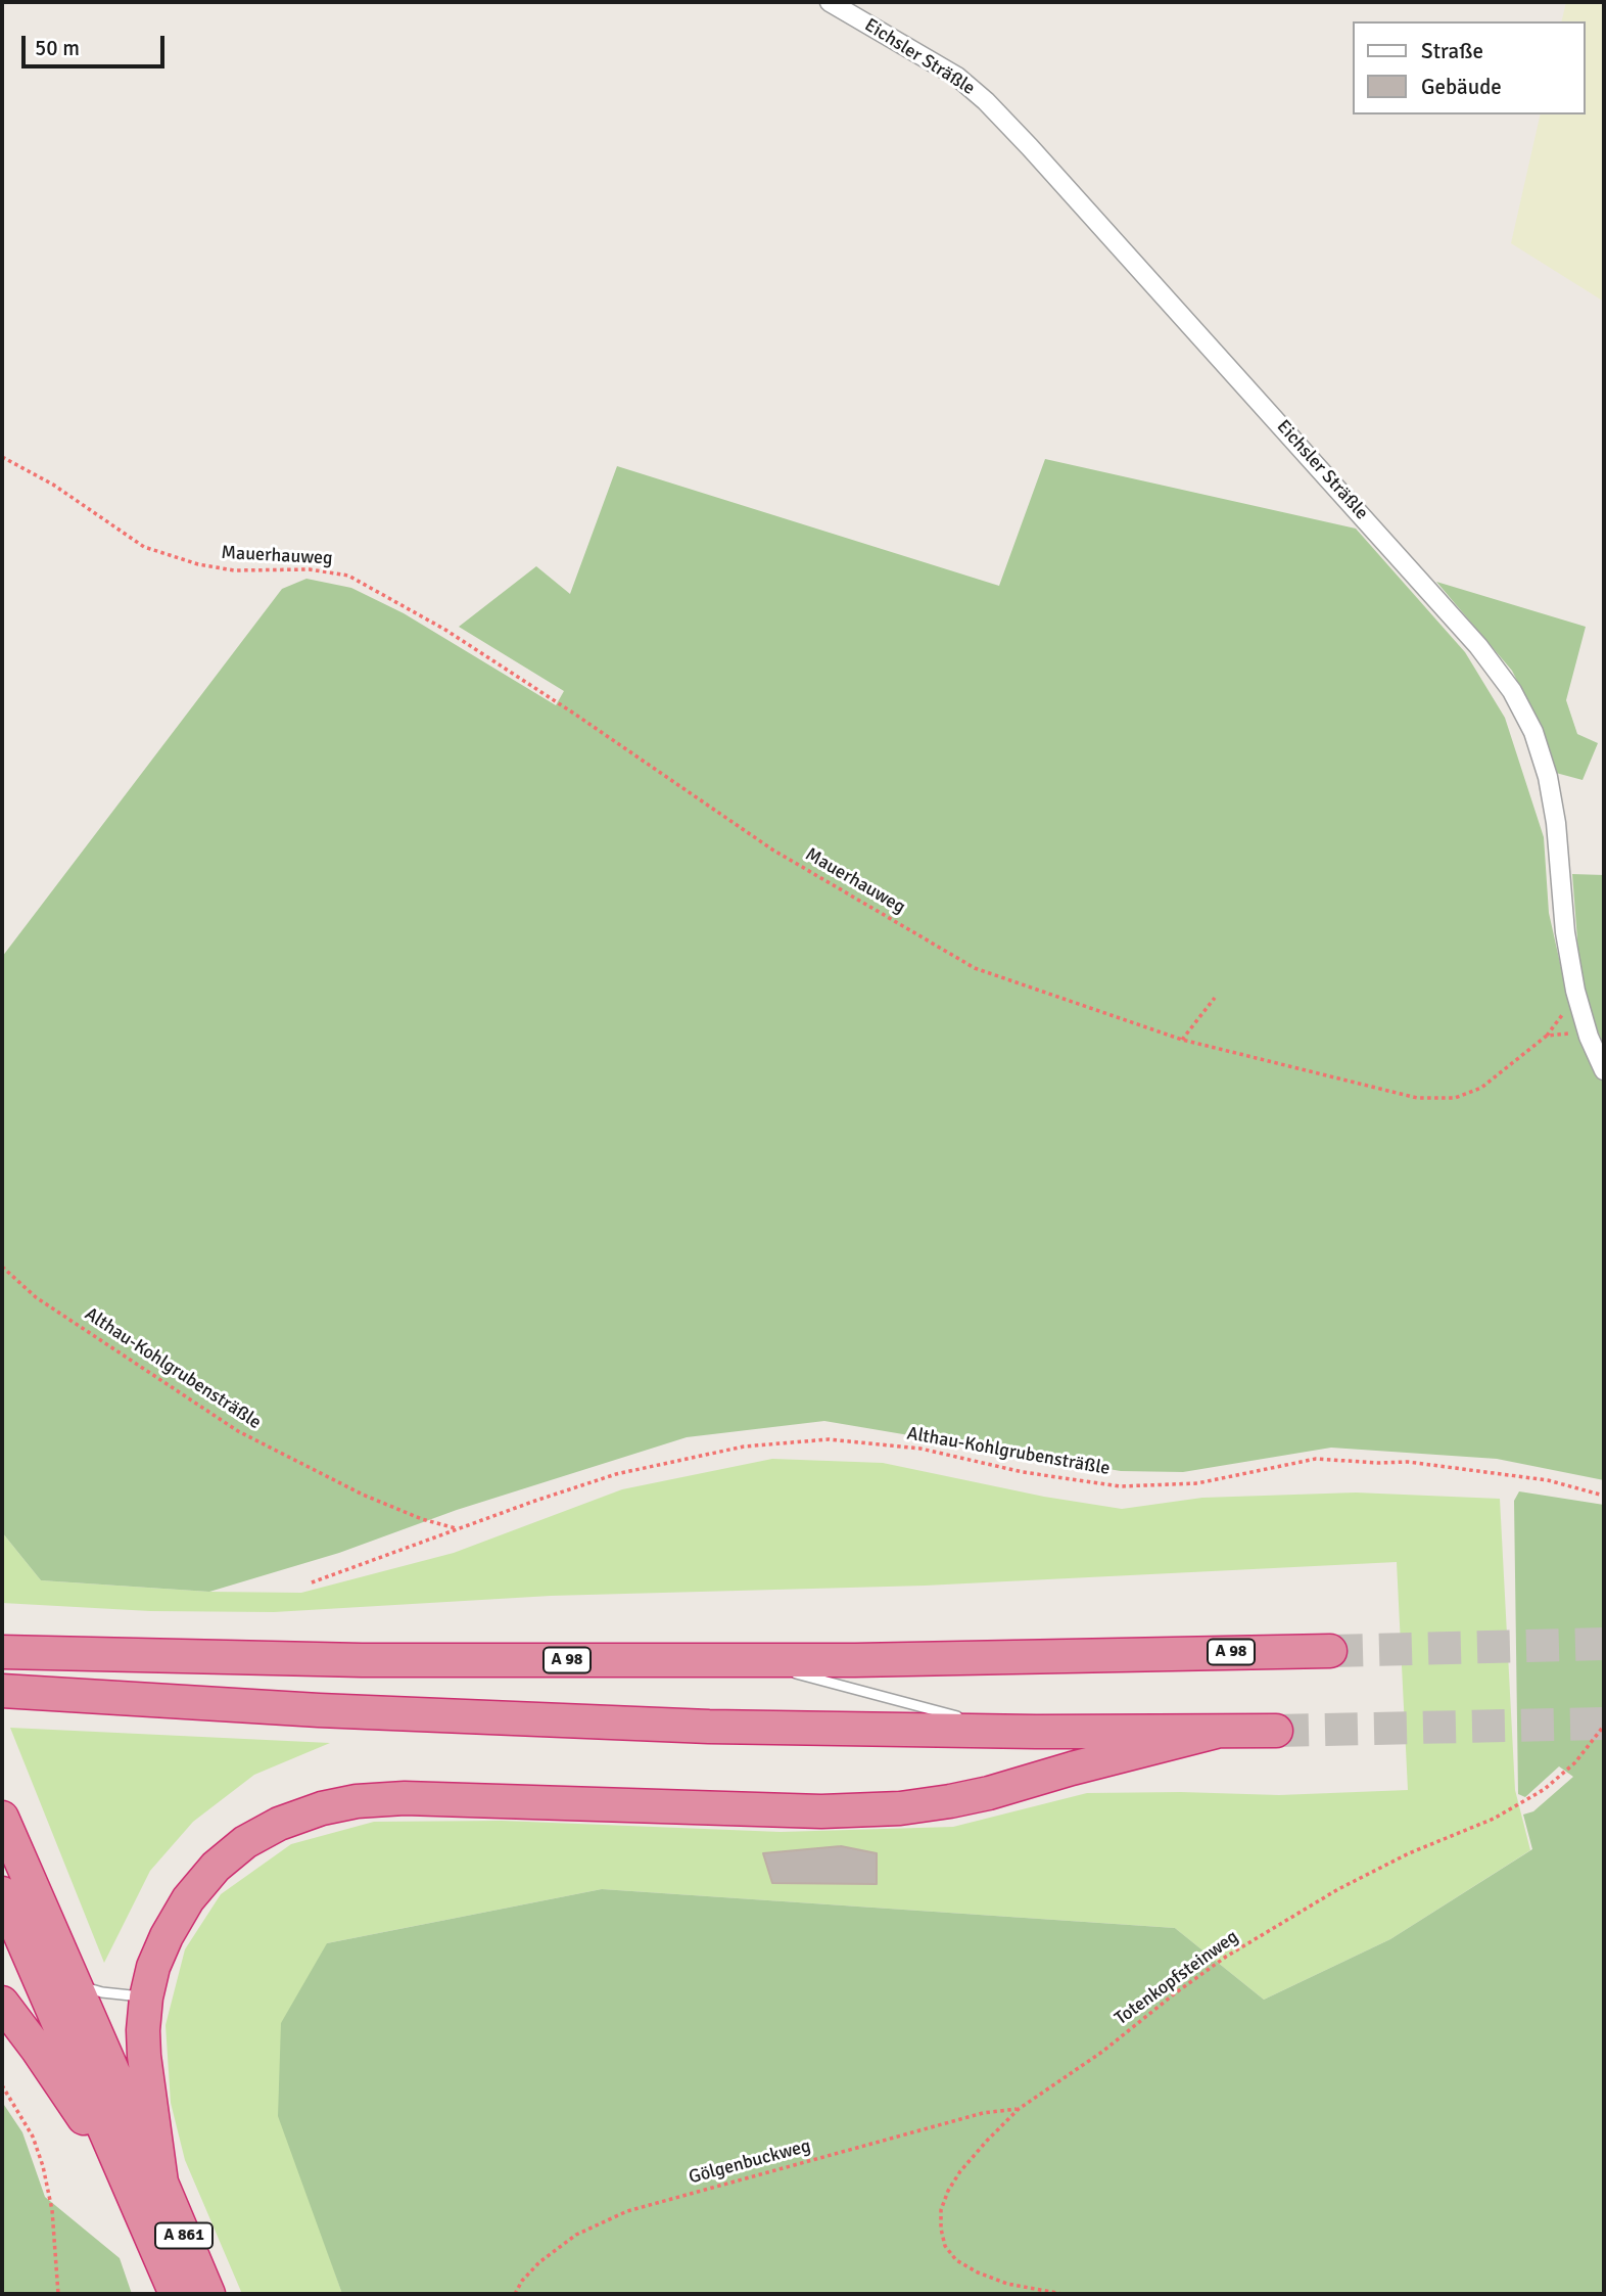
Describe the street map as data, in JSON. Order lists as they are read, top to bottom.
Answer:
{
  "streets": {
    "highway": ["A 98", "A 861"],
    "street": ["Eichsler Sträßle"],
    "path": [
      "Mauerhauweg",
      "Althau-Kohlgrubensträßle",
      "Totenkopfsteinweg",
      "Gölgenbuckweg"
    ]
  },
  "crossings": [
    ["Eichsler Sträßle", "Mauerhauweg"],
    ["Totenkopfsteinweg", "Gölgenbuckweg"]
  ],
  "legend": ["Straße", "Gebäude"],
  "scale_bar": "50 m"
}
